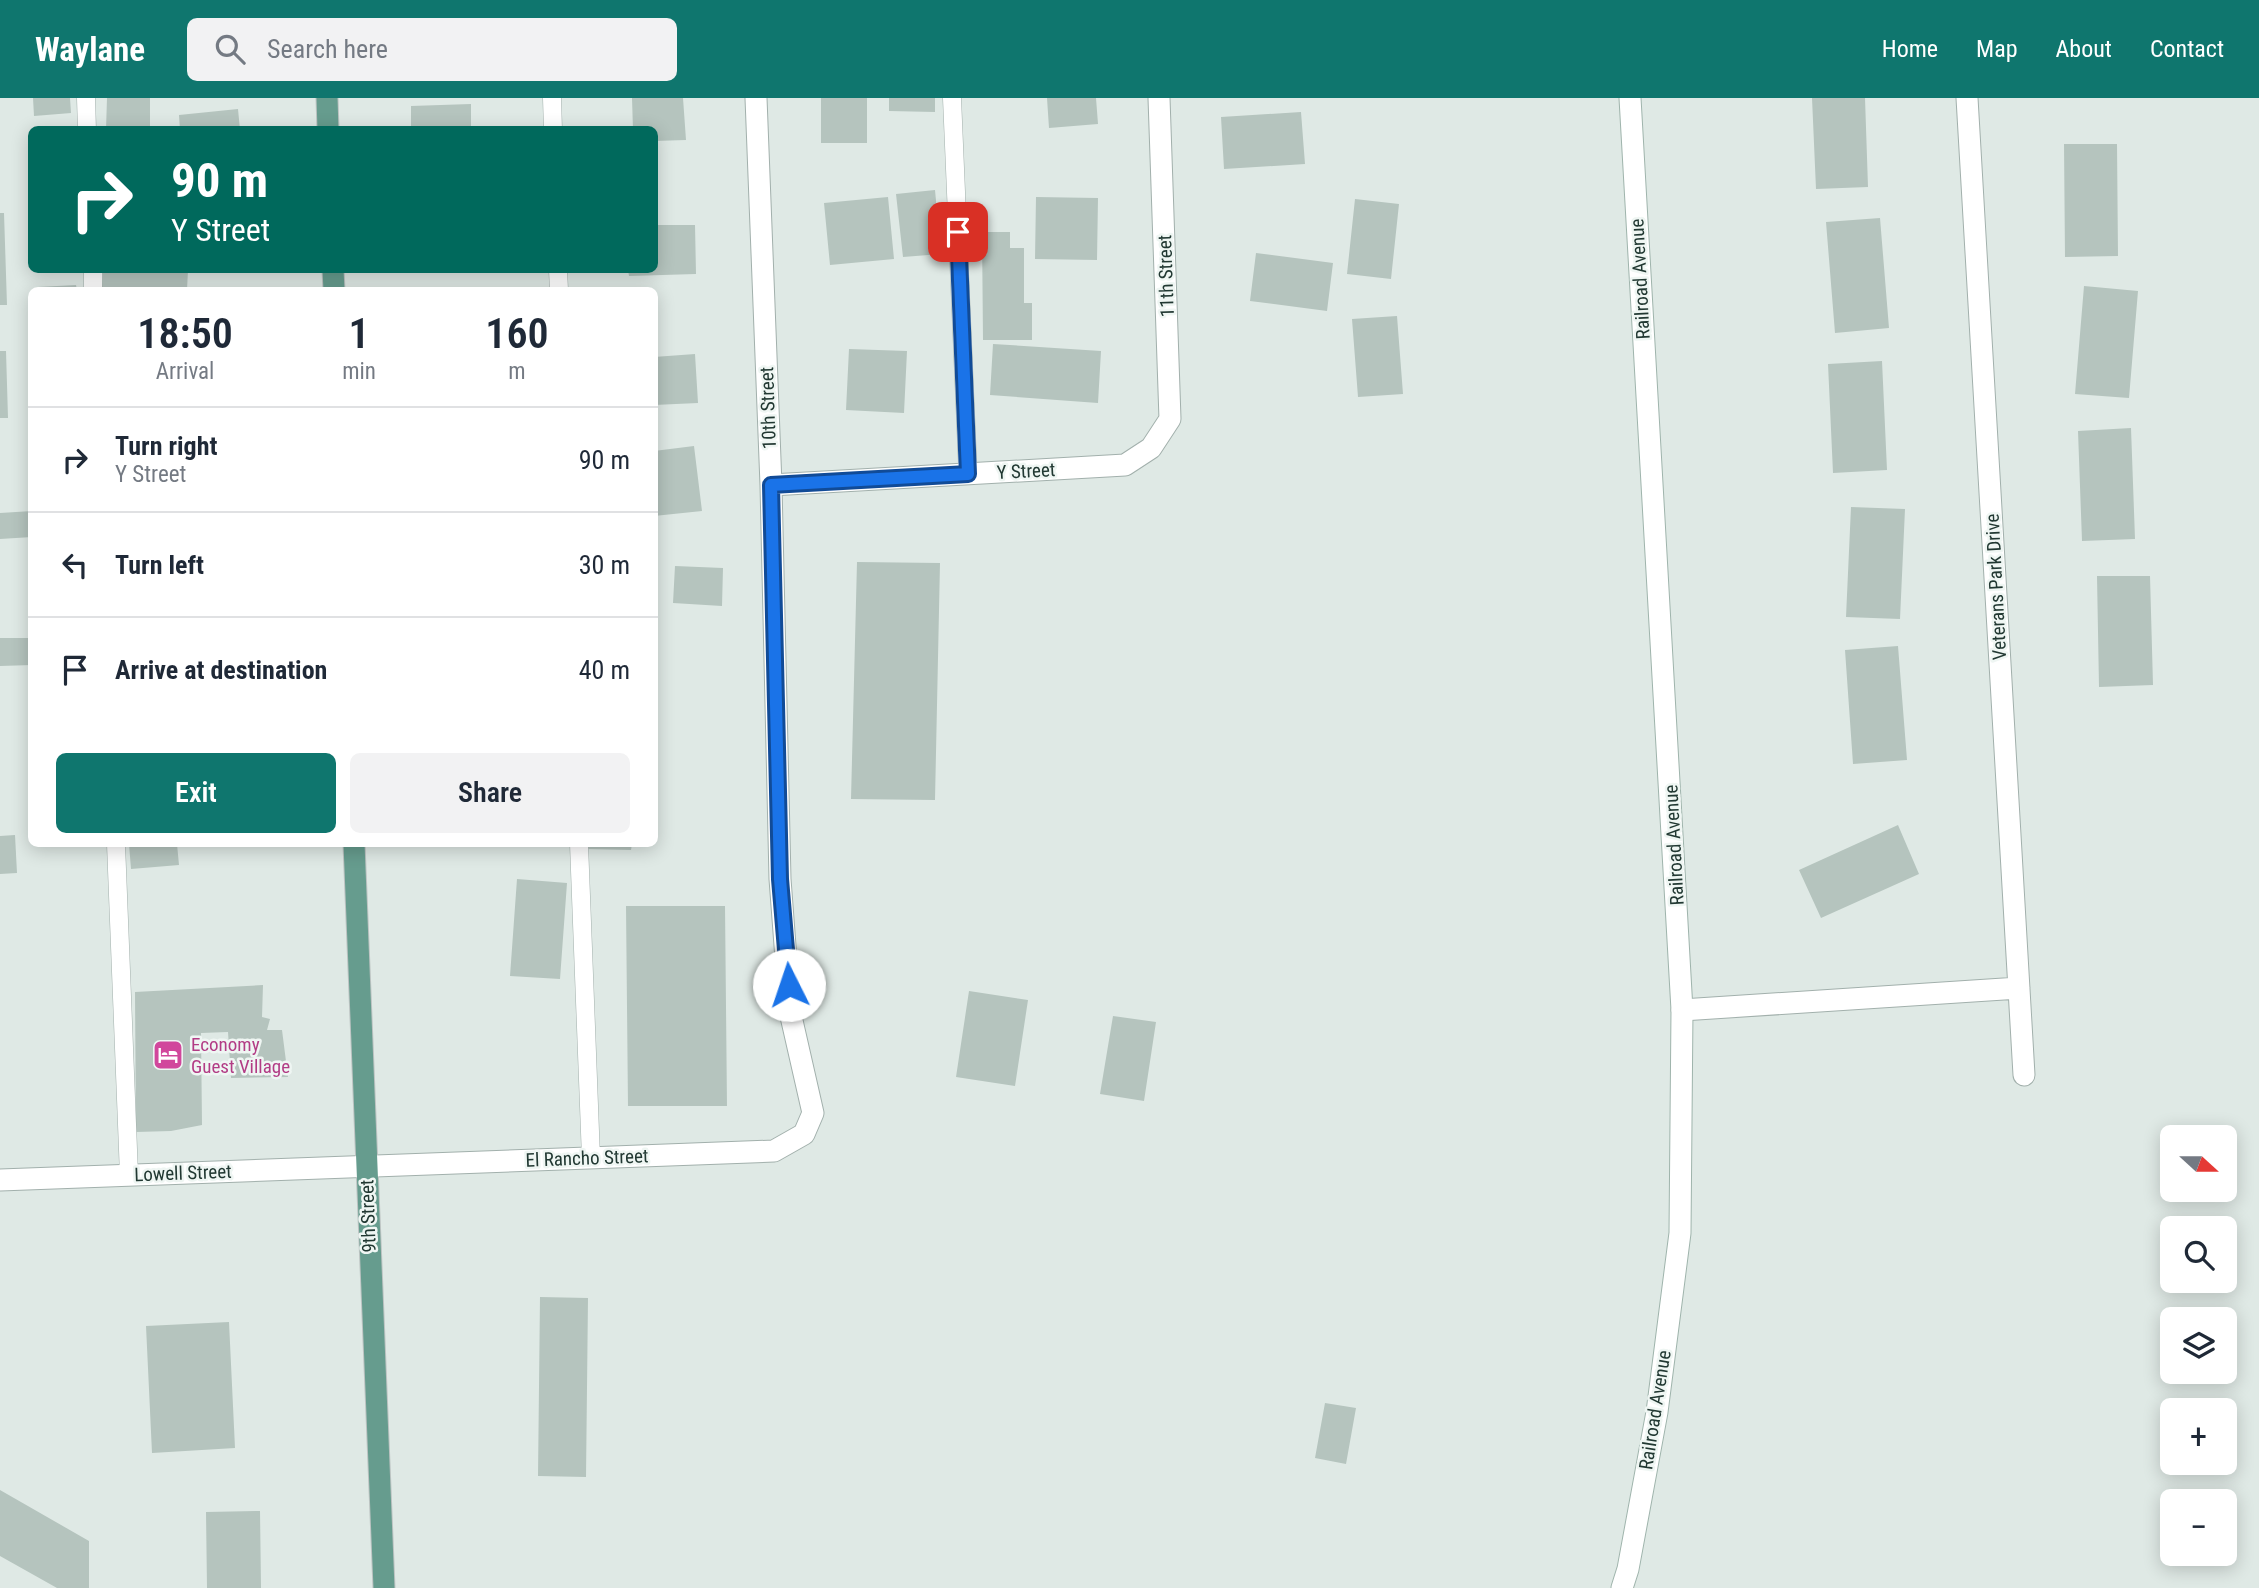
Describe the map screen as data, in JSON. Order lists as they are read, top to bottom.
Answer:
{
  "streets": {
    "main road": ["9th Street"],
    "street": [
      "11th Street",
      "Railroad Avenue",
      "10th Street",
      "Y Street",
      "Veterans Park Drive",
      "El Rancho Street",
      "Lowell Street"
    ]
  },
  "crossings": [
    ["11th Street", "Y Street"],
    ["10th Street", "Y Street"],
    ["10th Street", "El Rancho Street"],
    ["El Rancho Street", "Lowell Street"],
    ["El Rancho Street", "9th Street"],
    ["Lowell Street", "9th Street"]
  ],
  "places": {
    "hotel": ["Economy Guest Village"]
  },
  "north": "right",
  "page": {
    "header": "Waylane",
    "search": "Search here",
    "nav": [
      "Home",
      "Map",
      "About",
      "Contact"
    ],
    "turn": ["90 m", "Y Street"],
    "eta": [
      "18:50",
      "Arrival",
      "1",
      "min",
      "160",
      "m"
    ],
    "list": [
      {
        "name": "Turn right",
        "note": "Y Street",
        "value": "90 m"
      },
      {
        "name": "Turn left",
        "value": "30 m"
      },
      {
        "name": "Arrive at destination",
        "value": "40 m"
      }
    ],
    "buttons": ["Exit", "Share"],
    "map_buttons": ["+", "−"]
  }
}
